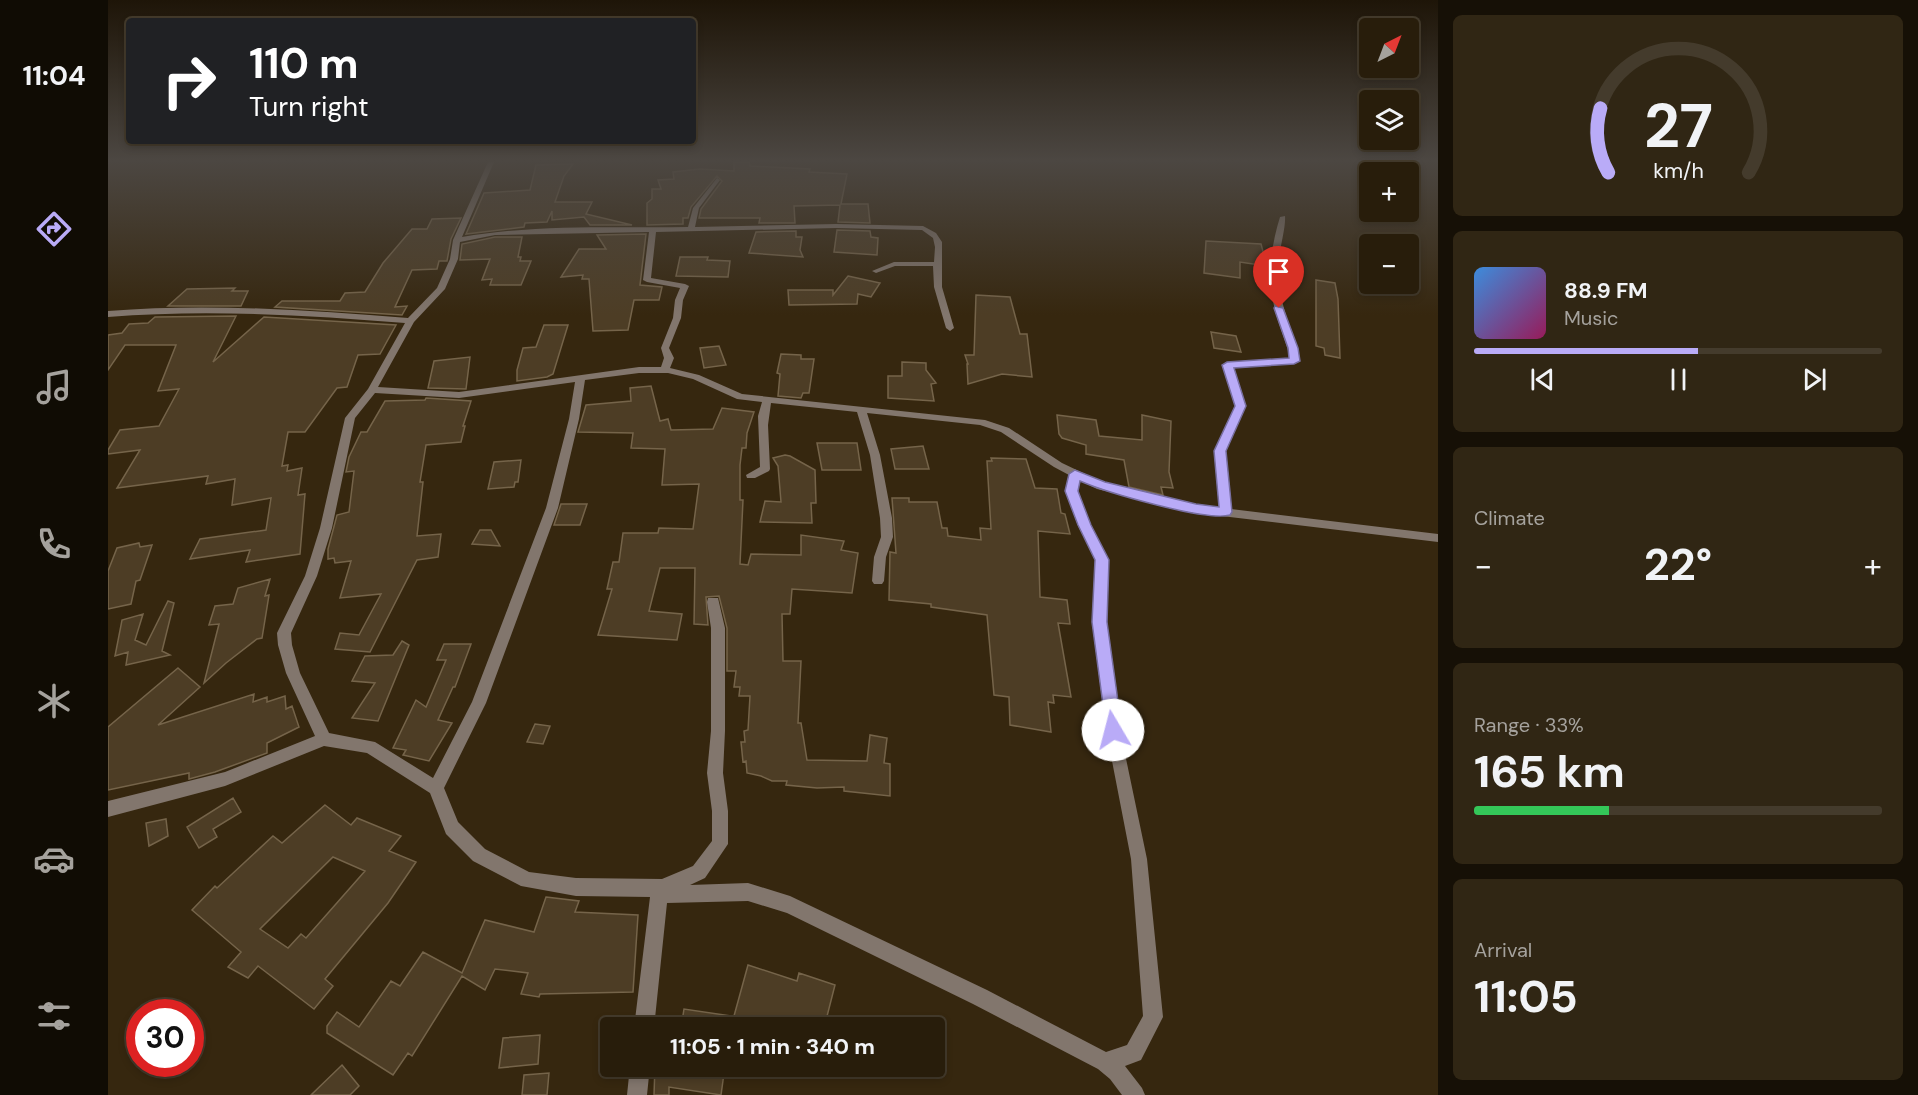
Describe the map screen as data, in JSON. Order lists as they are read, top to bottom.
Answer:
{
  "north": "top right",
  "page": {
    "tabs": "11:04",
    "map_buttons": ["+", "−"],
    "turn": ["110 m", "Turn right"],
    "song": ["88.9 FM", "Music"],
    "tile": [
      "Climate",
      ["Range · 33%", "165 km"],
      ["Arrival", "11:05"]
    ],
    "heat": ["−", "22°", "+"],
    "limit": "30",
    "trip": "11:05 · 1 min · 340 m",
    "gauge": ["27", "km/h"]
  }
}
